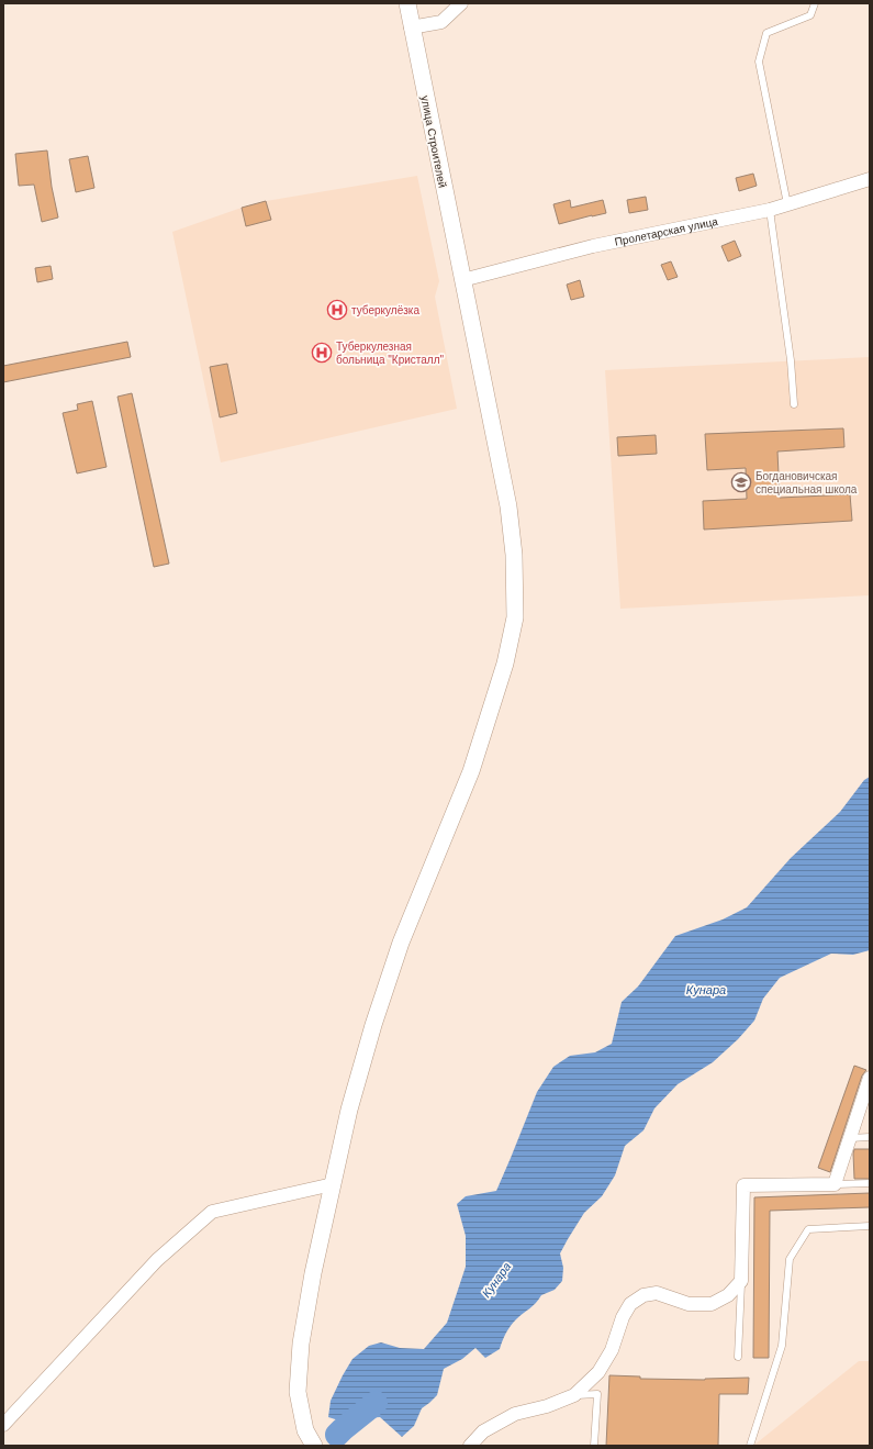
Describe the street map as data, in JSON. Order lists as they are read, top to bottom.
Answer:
{
  "streets": {
    "street": ["улица Строителей", "Пролетарская улица"]
  },
  "crossings": [
    ["улица Строителей", "Пролетарская улица"]
  ],
  "water": ["Кунара"],
  "places": {
    "hospital": ["туберкулёзка", "Туберкулезная больница \"Кристалл\""],
    "school or university": ["Богдановичская специальная школа"]
  }
}
